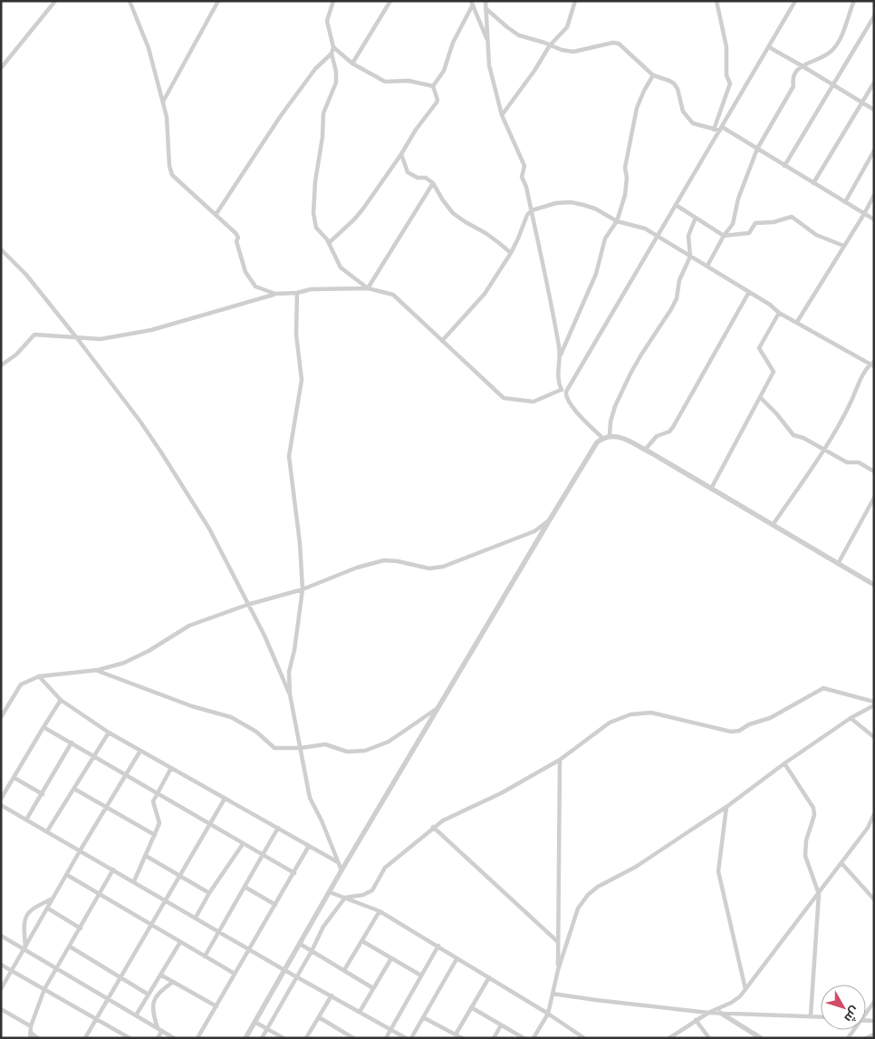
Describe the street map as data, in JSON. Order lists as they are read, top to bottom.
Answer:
{
  "north": "bottom right"
}
